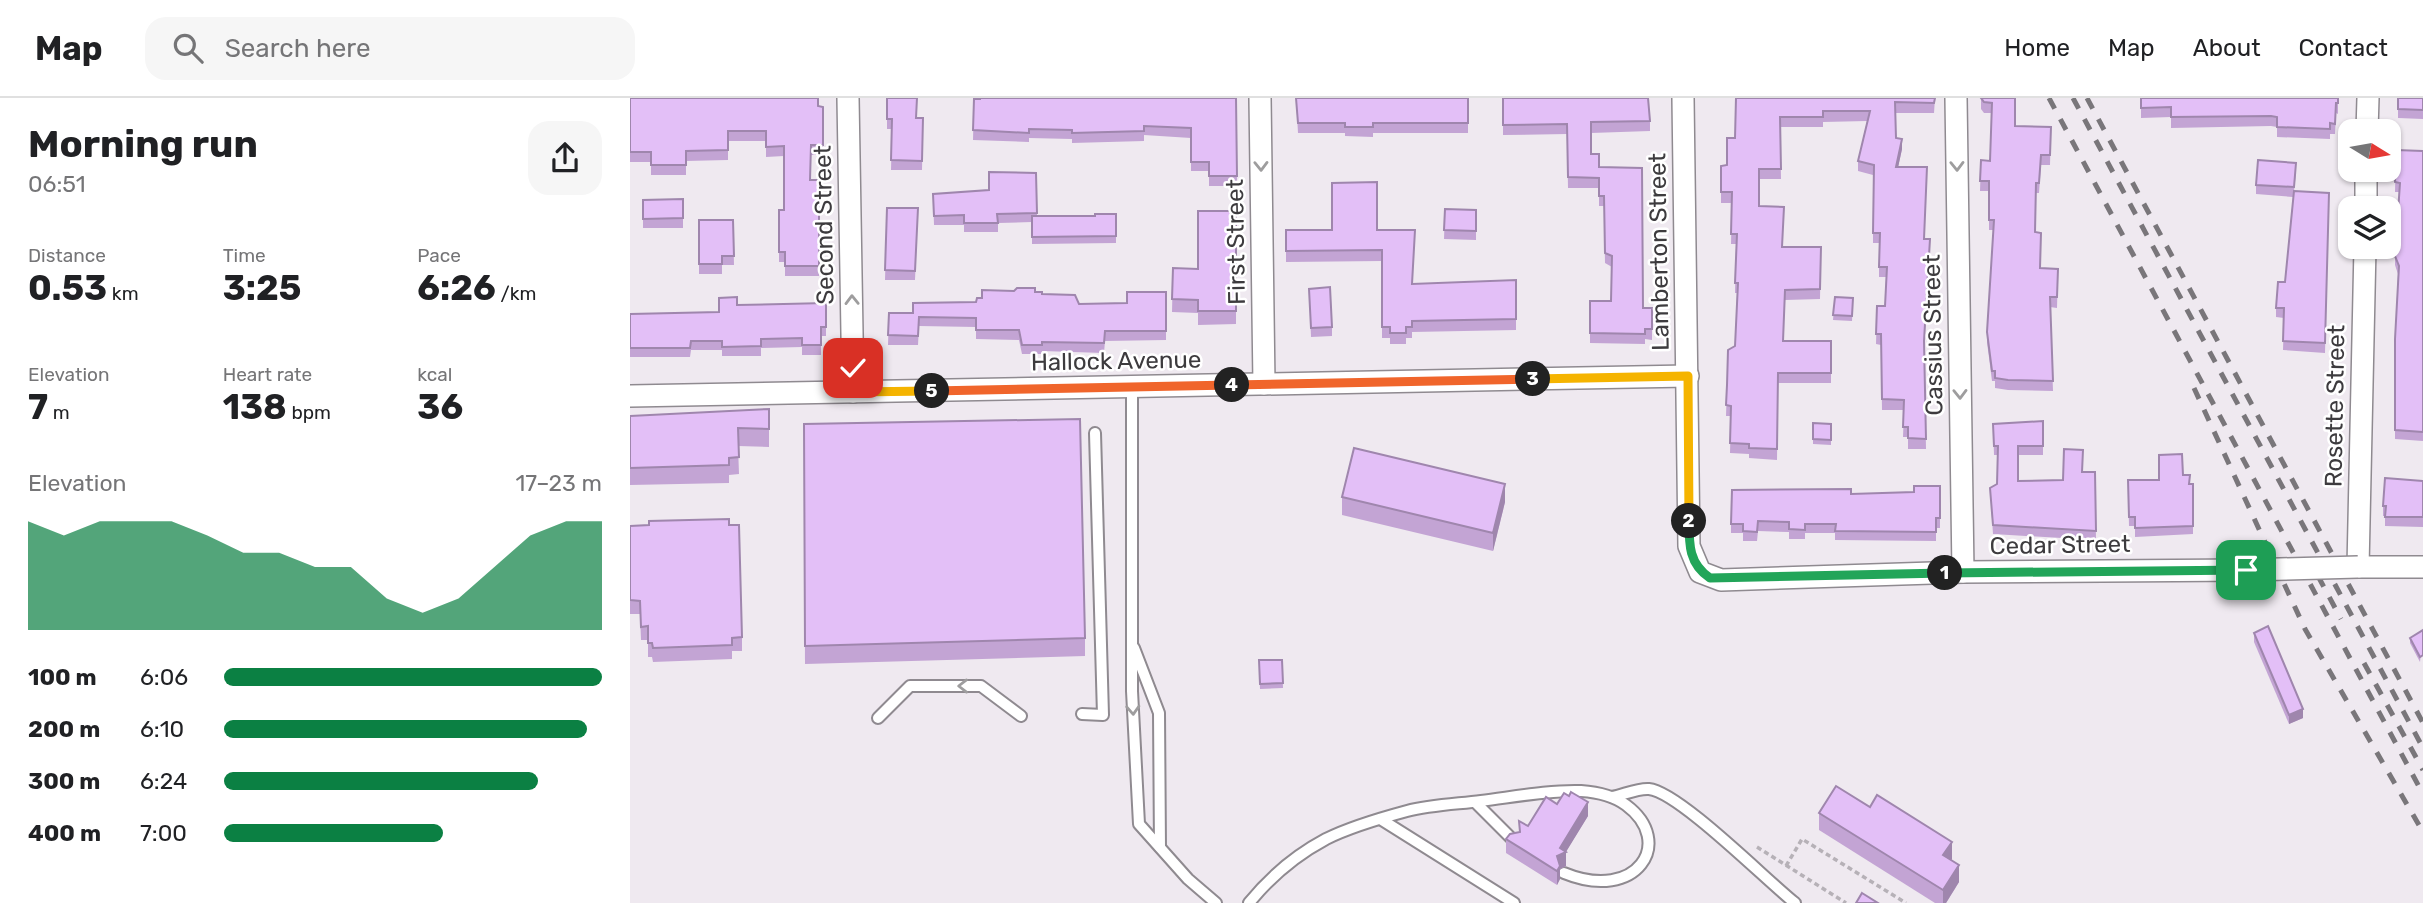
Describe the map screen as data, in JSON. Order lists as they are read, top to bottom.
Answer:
{
  "streets": {
    "street": [
      "Second Street",
      "First Street",
      "Lamberton Street",
      "Cassius Street",
      "Hallock Avenue",
      "Rosette Street",
      "Cedar Street"
    ]
  },
  "crossings": [
    ["Second Street", "Hallock Avenue"],
    ["First Street", "Hallock Avenue"],
    ["Lamberton Street", "Hallock Avenue"],
    ["Lamberton Street", "Cedar Street"],
    ["Cassius Street", "Cedar Street"],
    ["Rosette Street", "Cedar Street"]
  ],
  "one_way": ["Second Street", "First Street", "Cassius Street"],
  "north": "right",
  "page": {
    "header": "Map",
    "search": "Search here",
    "nav": [
      "Home",
      "Map",
      "About",
      "Contact"
    ],
    "heading": ["Morning run", "06:51"],
    "stats": [
      ["Distance", "0.53 km"],
      ["Time", "3:25"],
      ["Pace", "6:26 /km"],
      ["Elevation", "7 m"],
      ["Heart rate", "138 bpm"],
      ["kcal", "36"]
    ],
    "pins": [
      "3",
      "4",
      "5",
      "2",
      "1"
    ],
    "chart": ["Elevation", "17–23 m"],
    "list": [
      {
        "name": "100 m",
        "note": "6:06"
      },
      {
        "name": "200 m",
        "note": "6:10"
      },
      {
        "name": "300 m",
        "note": "6:24"
      },
      {
        "name": "400 m",
        "note": "7:00"
      }
    ]
  }
}
